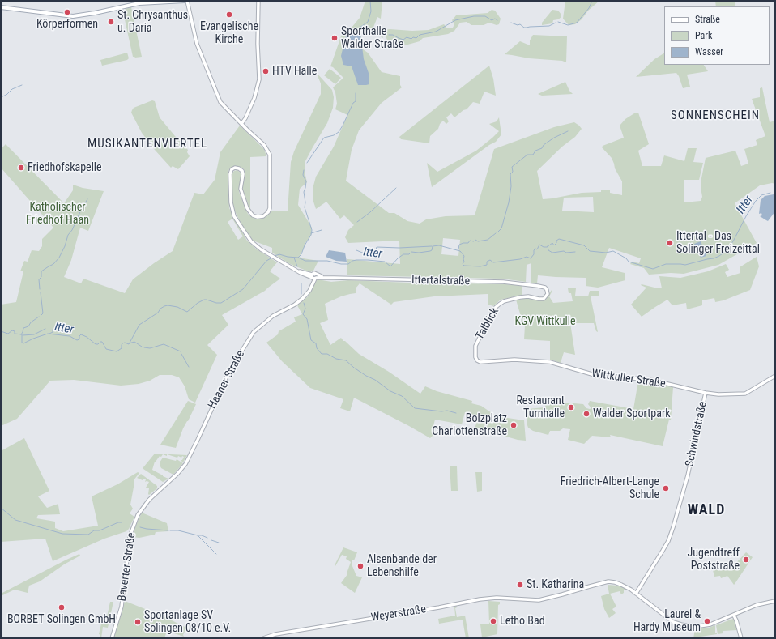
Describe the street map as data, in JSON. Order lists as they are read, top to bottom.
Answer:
{
  "streets": {
    "main road": [
      "Ittertalstraße",
      "Talblick",
      "Wittkuller Straße",
      "Haaner Straße",
      "Schwindstraße",
      "Baverter Straße",
      "Weyerstraße"
    ]
  },
  "crossings": [
    ["Ittertalstraße", "Talblick"],
    ["Ittertalstraße", "Haaner Straße"],
    ["Talblick", "Wittkuller Straße"],
    ["Wittkuller Straße", "Schwindstraße"],
    ["Haaner Straße", "Baverter Straße"],
    ["Schwindstraße", "Weyerstraße"]
  ],
  "districts": ["SONNENSCHEIN", "MUSIKANTENVIERTEL", "WALD"],
  "water": ["Itter"],
  "parks": ["Katholischer Friedhof Haan", "KGV Wittkulle"],
  "places": [
    "Körperformen",
    "Evangelische Kirche",
    "St. Chrysanthus u. Daria",
    "Sporthalle Walder Straße",
    "HTV Halle",
    "Friedhofskapelle",
    "Ittertal - Das Solinger Freizeittal",
    "Restaurant Turnhalle",
    "Walder Sportpark",
    "Bolzplatz Charlottenstraße",
    "Friedrich-Albert-Lange Schule",
    "Jugendtreff Poststraße",
    "Alsenbande der Lebenshilfe",
    "St. Katharina",
    "BORBET Solingen GmbH",
    "Letho Bad",
    "Laurel & Hardy Museum",
    "Sportanlage SV Solingen 08/10 e.V."
  ],
  "legend": ["Straße", "Park", "Wasser"]
}
